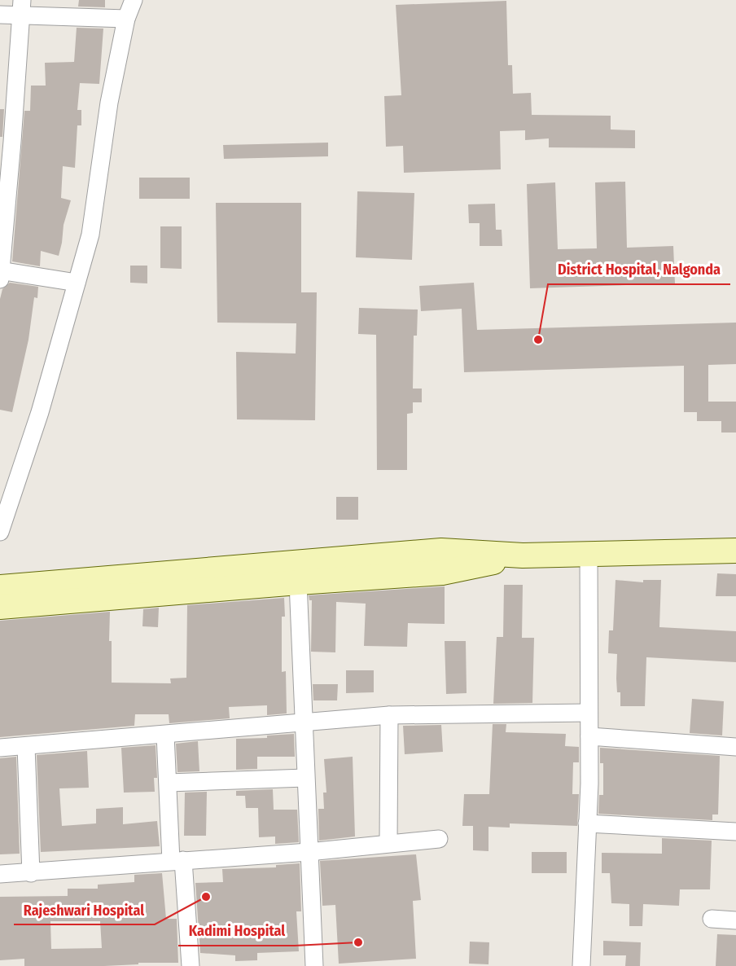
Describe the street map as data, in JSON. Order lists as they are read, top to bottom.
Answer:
{
  "places": ["District Hospital, Nalgonda", "Rajeshwari Hospital", "Kadimi Hospital"]
}
